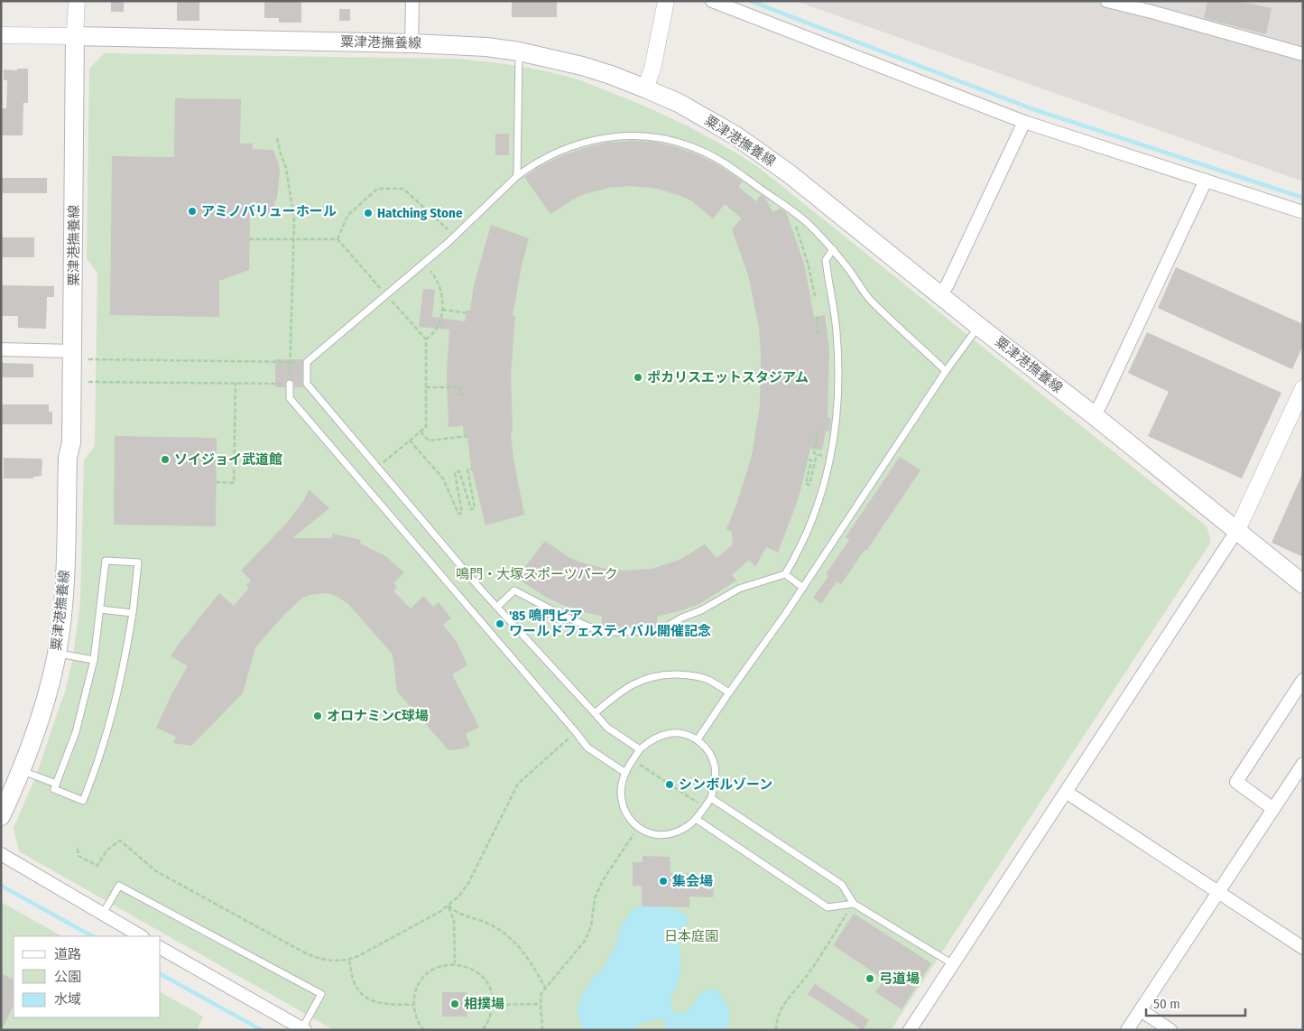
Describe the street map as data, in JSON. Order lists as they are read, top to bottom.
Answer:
{
  "streets": {
    "main road": ["粟津港撫養線"]
  },
  "parks": ["鳴門・大塚スポーツパーク", "日本庭園"],
  "places": [
    "アミノバリューホール",
    "Hatching Stone",
    "ポカリスエットスタジアム",
    "ソイジョイ武道館",
    "'85 鳴門ピア ワールドフェスティバル開催記念",
    "オロナミンC球場",
    "シンボルゾーン",
    "集会場",
    "弓道場",
    "相撲場"
  ],
  "legend": ["道路", "公園", "水域"],
  "scale_bar": "50 m"
}
